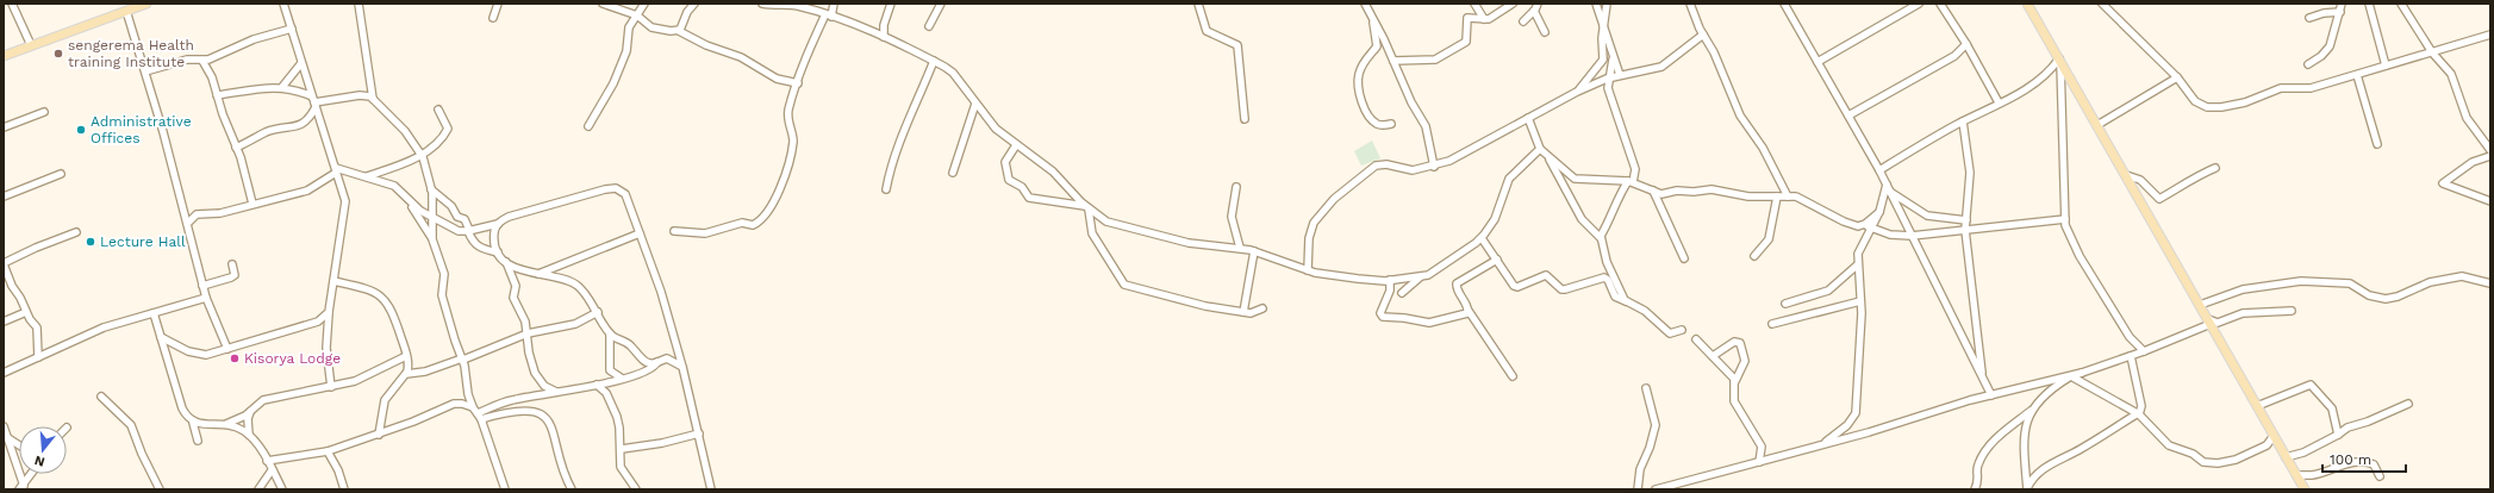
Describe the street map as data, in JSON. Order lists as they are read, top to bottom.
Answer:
{
  "places": [
    "sengerema Health training Institute",
    "Administrative Offices",
    "Lecture Hall",
    "Kisorya Lodge"
  ],
  "scale_bar": "100 m",
  "north": "bottom"
}
